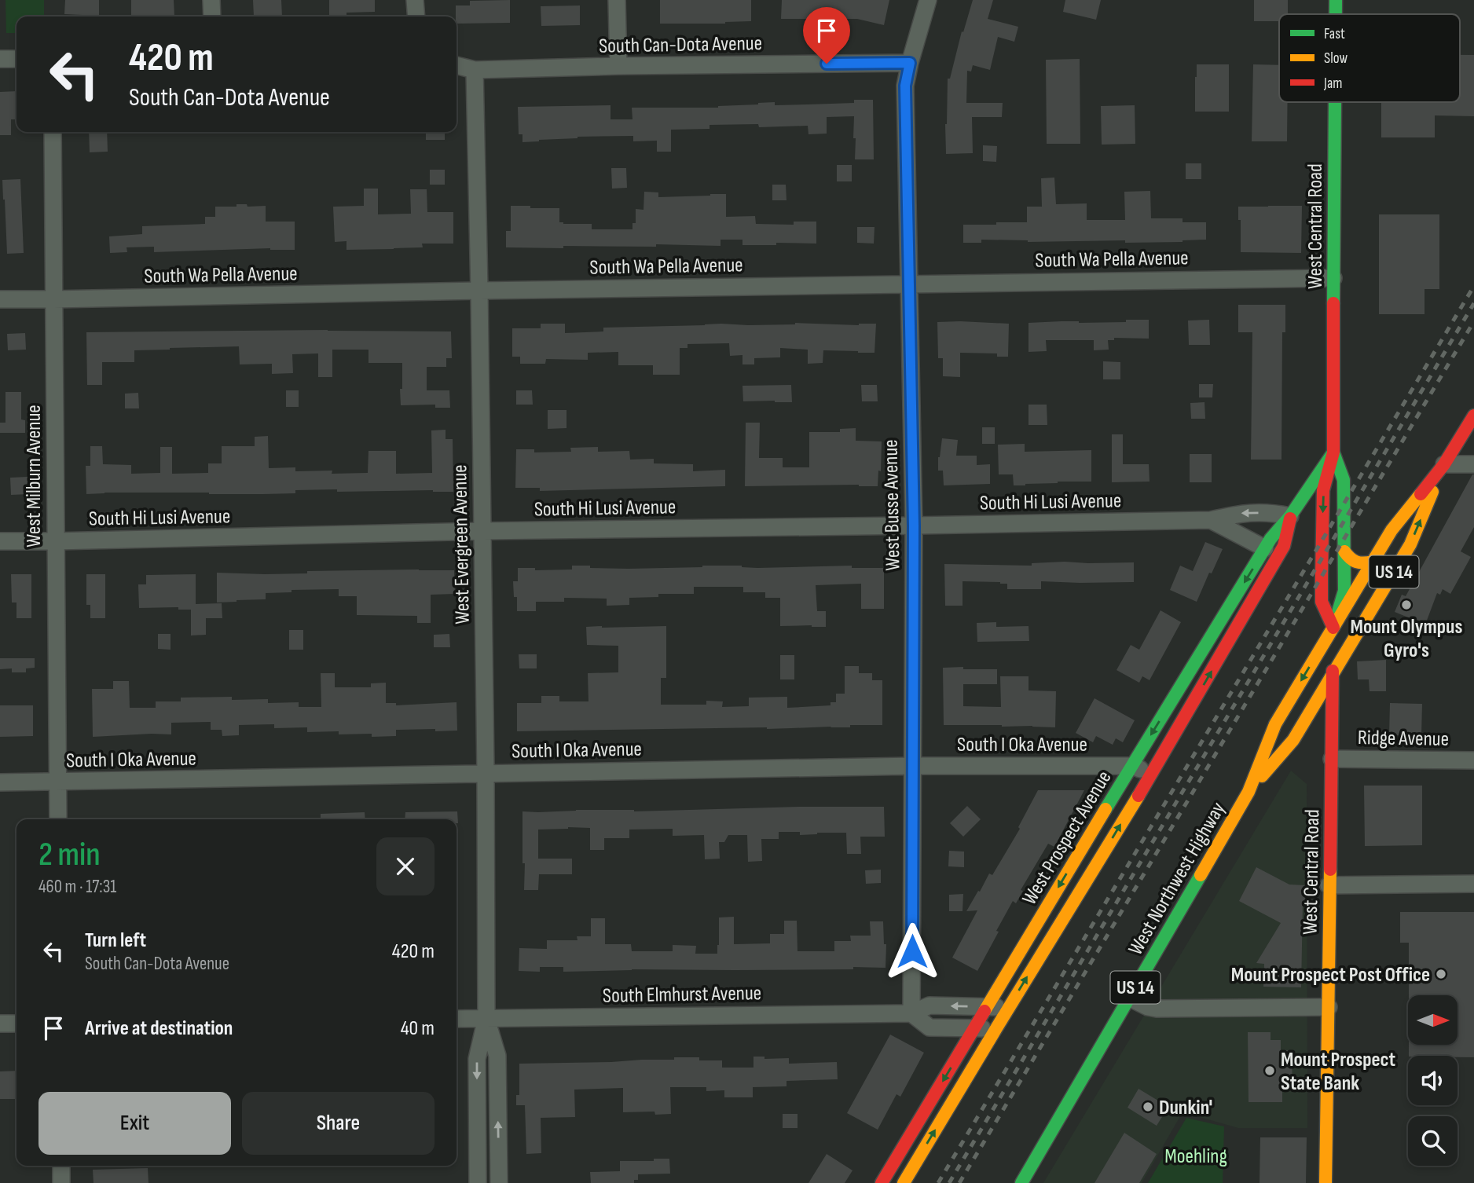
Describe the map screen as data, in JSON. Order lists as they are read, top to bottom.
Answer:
{
  "streets": {
    "main road": [
      "West Central Road",
      "US 14",
      "West Prospect Avenue",
      "West Northwest Highway"
    ],
    "street": [
      "South Can-Dota Avenue",
      "South Wa Pella Avenue",
      "West Milburn Avenue",
      "South Hi Lusi Avenue",
      "West Busse Avenue",
      "West Evergreen Avenue",
      "Ridge Avenue",
      "South I Oka Avenue",
      "South Elmhurst Avenue"
    ]
  },
  "crossings": [
    ["South Can-Dota Avenue", "West Busse Avenue"],
    ["South Can-Dota Avenue", "West Evergreen Avenue"],
    ["West Central Road", "South Wa Pella Avenue"],
    ["West Central Road", "Ridge Avenue"],
    ["West Central Road", "West Prospect Avenue"],
    ["West Central Road", "West Northwest Highway"],
    ["South Wa Pella Avenue", "West Milburn Avenue"],
    ["South Wa Pella Avenue", "West Busse Avenue"],
    ["South Wa Pella Avenue", "West Evergreen Avenue"],
    ["West Milburn Avenue", "South Hi Lusi Avenue"],
    ["West Milburn Avenue", "South I Oka Avenue"],
    ["South Hi Lusi Avenue", "West Busse Avenue"],
    ["South Hi Lusi Avenue", "West Evergreen Avenue"],
    ["South Hi Lusi Avenue", "West Prospect Avenue"],
    ["West Busse Avenue", "South I Oka Avenue"],
    ["West Busse Avenue", "South Elmhurst Avenue"],
    ["West Evergreen Avenue", "South I Oka Avenue"],
    ["West Evergreen Avenue", "South Elmhurst Avenue"],
    ["South I Oka Avenue", "West Prospect Avenue"],
    ["West Prospect Avenue", "South Elmhurst Avenue"]
  ],
  "parks": ["Moehling"],
  "places": [
    "Mount Olympus Gyro's",
    "Mount Prospect Post Office",
    "Mount Prospect State Bank",
    "Dunkin'"
  ],
  "legend": ["Fast", "Slow", "Jam"],
  "north": "right",
  "page": {
    "turn": ["420 m", "South Can-Dota Avenue"],
    "heading": ["2 min", "460 m · 17:31"],
    "list": [
      {
        "name": "Turn left",
        "note": "South Can-Dota Avenue",
        "value": "420 m"
      },
      {
        "name": "Arrive at destination",
        "value": "40 m"
      }
    ],
    "buttons": ["Exit", "Share"]
  }
}
